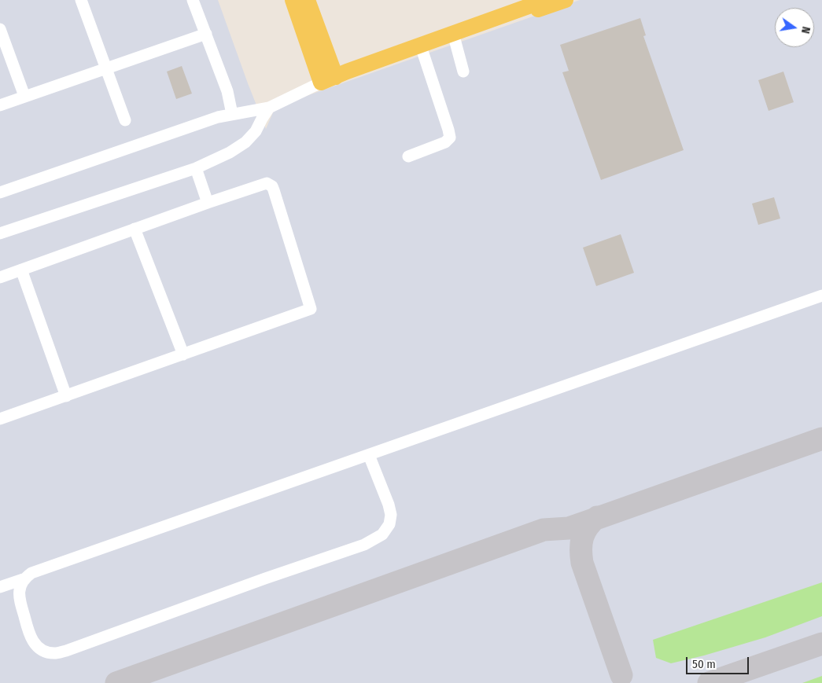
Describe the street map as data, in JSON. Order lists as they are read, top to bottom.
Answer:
{
  "scale_bar": "50 m",
  "north": "right"
}
